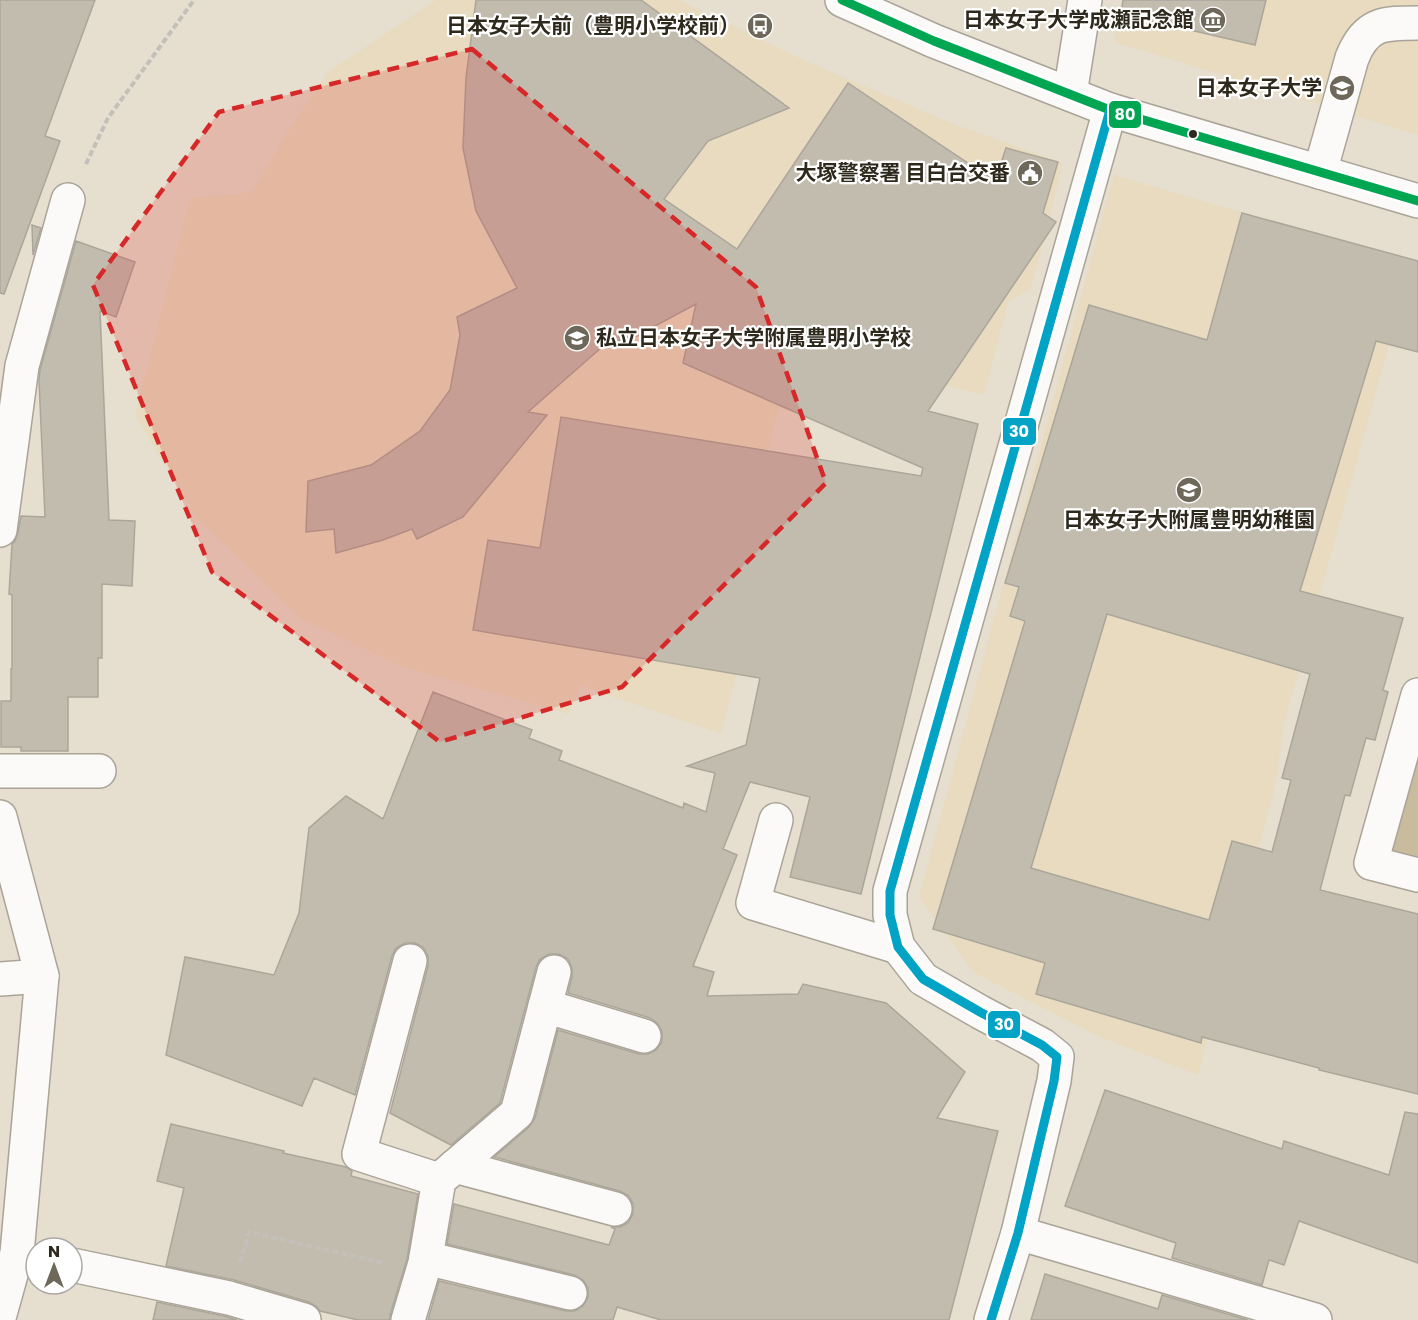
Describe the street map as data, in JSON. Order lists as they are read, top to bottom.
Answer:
{
  "places": {
    "museum": ["日本女子大学成瀬記念館"],
    "bus stop": ["日本女子大前（豊明小学校前）"],
    "school or university": ["日本女子大学", "私立日本女子大学附属豊明小学校", "日本女子大附属豊明幼稚園"],
    "public building": ["大塚警察署 目白台交番"]
  },
  "lines": ["transit line 80", "transit line 30"],
  "north": "top"
}
